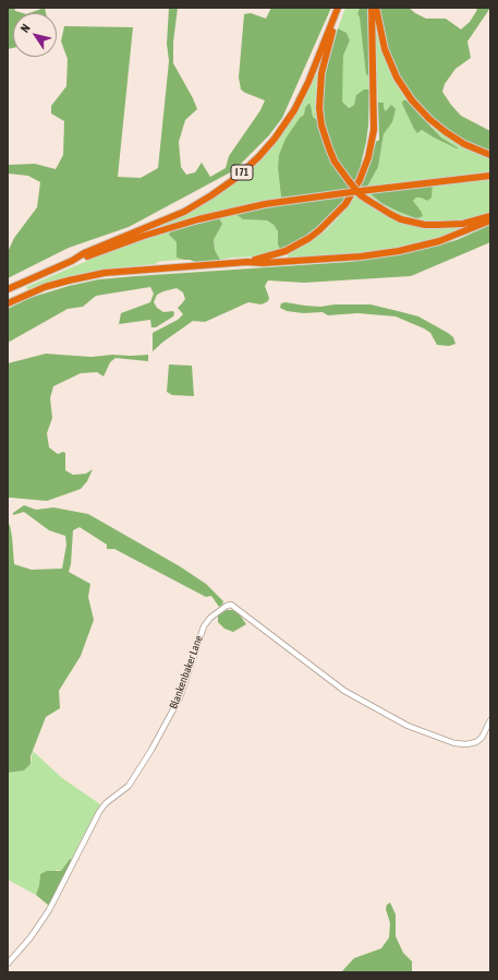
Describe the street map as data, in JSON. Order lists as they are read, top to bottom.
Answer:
{
  "streets": {
    "highway": ["I 71"],
    "street": ["Blankenbaker Lane"]
  },
  "north": "top left"
}
